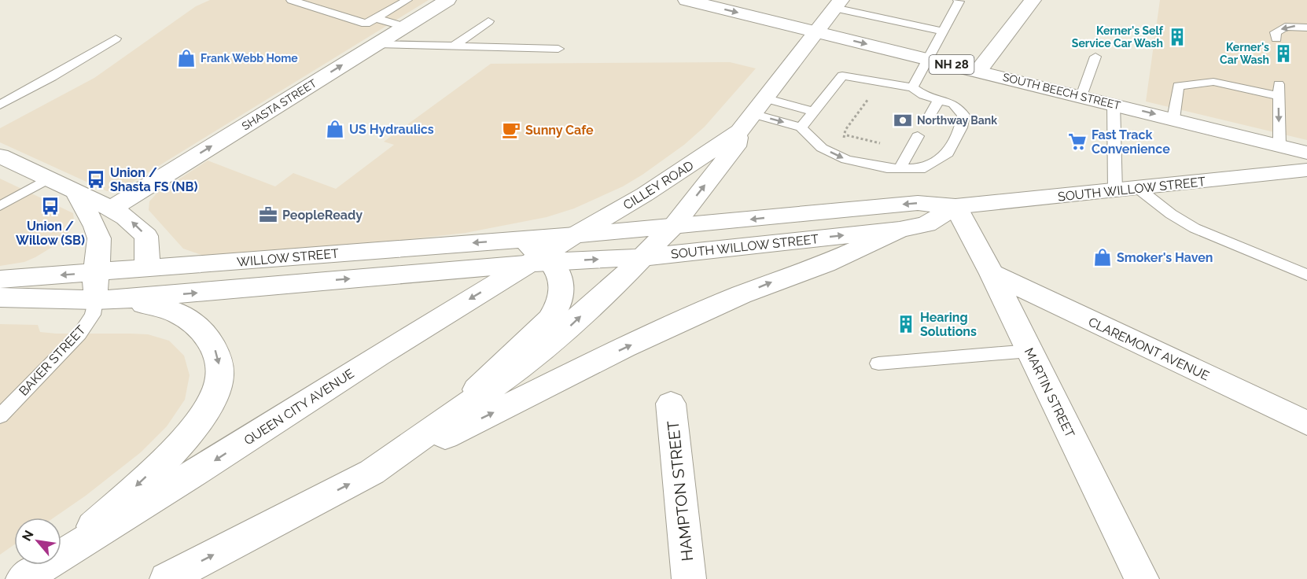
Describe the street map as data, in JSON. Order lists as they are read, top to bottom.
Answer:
{
  "streets": {
    "street": [
      "NH 28",
      "SOUTH BEECH STREET",
      "SHASTA STREET",
      "CILLEY ROAD",
      "SOUTH WILLOW STREET",
      "WILLOW STREET",
      "CLAREMONT AVENUE",
      "MARTIN STREET",
      "QUEEN CITY AVENUE",
      "HAMPTON STREET"
    ],
    "lane": ["BAKER STREET"]
  },
  "crossings": [
    ["NH 28", "SOUTH BEECH STREET"],
    ["NH 28", "CILLEY ROAD"],
    ["SOUTH BEECH STREET", "CILLEY ROAD"],
    ["CILLEY ROAD", "SOUTH WILLOW STREET"],
    ["CILLEY ROAD", "WILLOW STREET"],
    ["SOUTH WILLOW STREET", "WILLOW STREET"],
    ["SOUTH WILLOW STREET", "MARTIN STREET"],
    ["SOUTH WILLOW STREET", "QUEEN CITY AVENUE"],
    ["WILLOW STREET", "BAKER STREET"],
    ["WILLOW STREET", "QUEEN CITY AVENUE"],
    ["CLAREMONT AVENUE", "MARTIN STREET"]
  ],
  "one_way": ["SOUTH BEECH STREET", "SHASTA STREET"],
  "places": {
    "building": ["Kerner's Self Service Car Wash", "Kerner's Car Wash", "Hearing Solutions"],
    "shop": ["Frank Webb Home", "US Hydraulics", "Smoker's Haven"],
    "bank": ["Northway Bank"],
    "cafe": ["Sunny Cafe"],
    "supermarket": ["Fast Track Convenience"],
    "bus stop": ["Union / Shasta FS (NB)", "Union / Willow (SB)"],
    "office": ["PeopleReady"]
  },
  "north": "top left"
}
